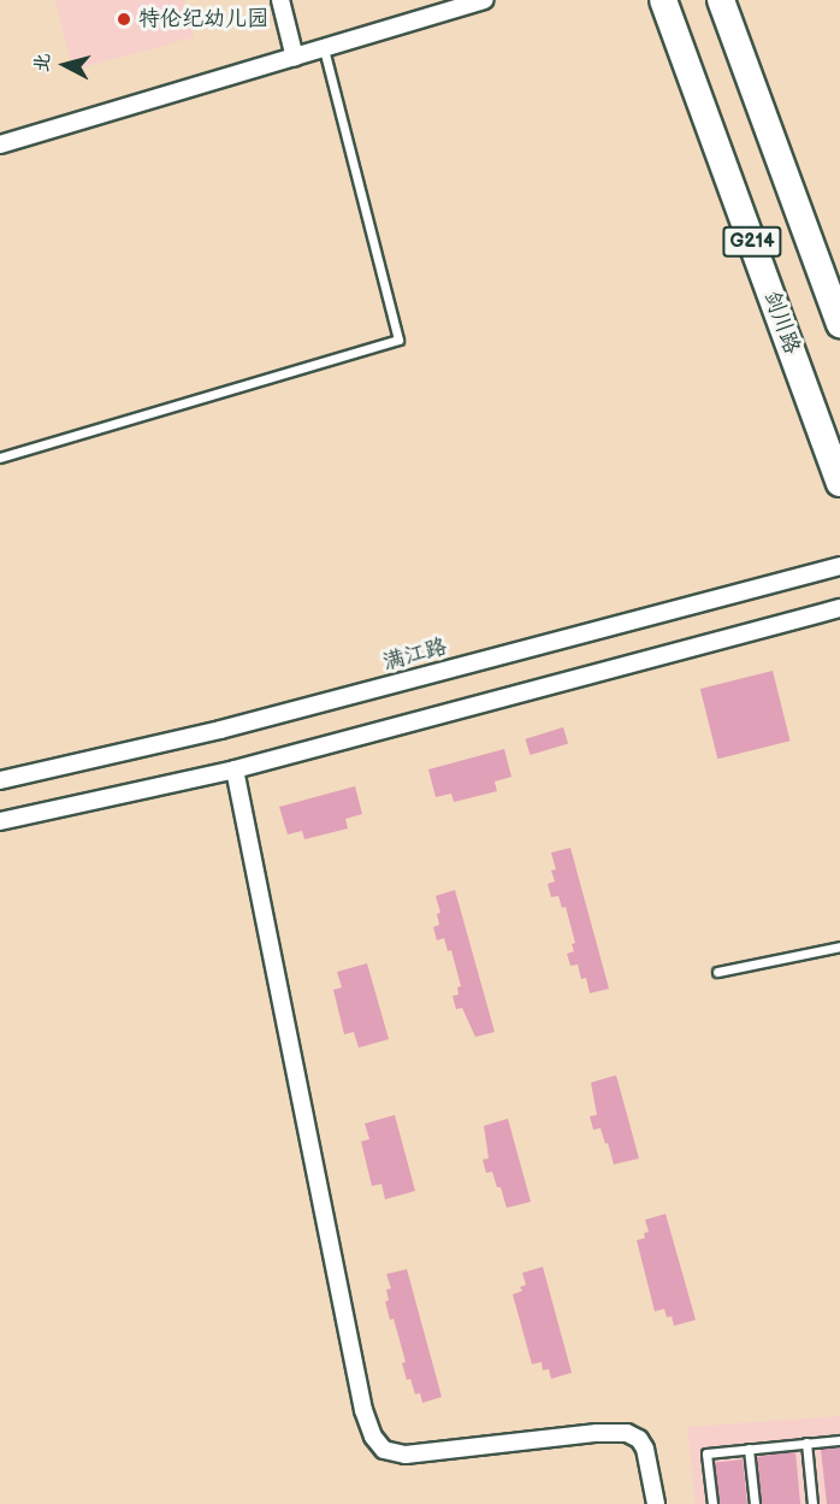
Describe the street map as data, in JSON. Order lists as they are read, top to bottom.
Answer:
{
  "streets": {
    "highway": ["G214", "剑川路"],
    "street": ["满江路"]
  },
  "places": ["特伦纪幼儿园"],
  "north": "left"
}
